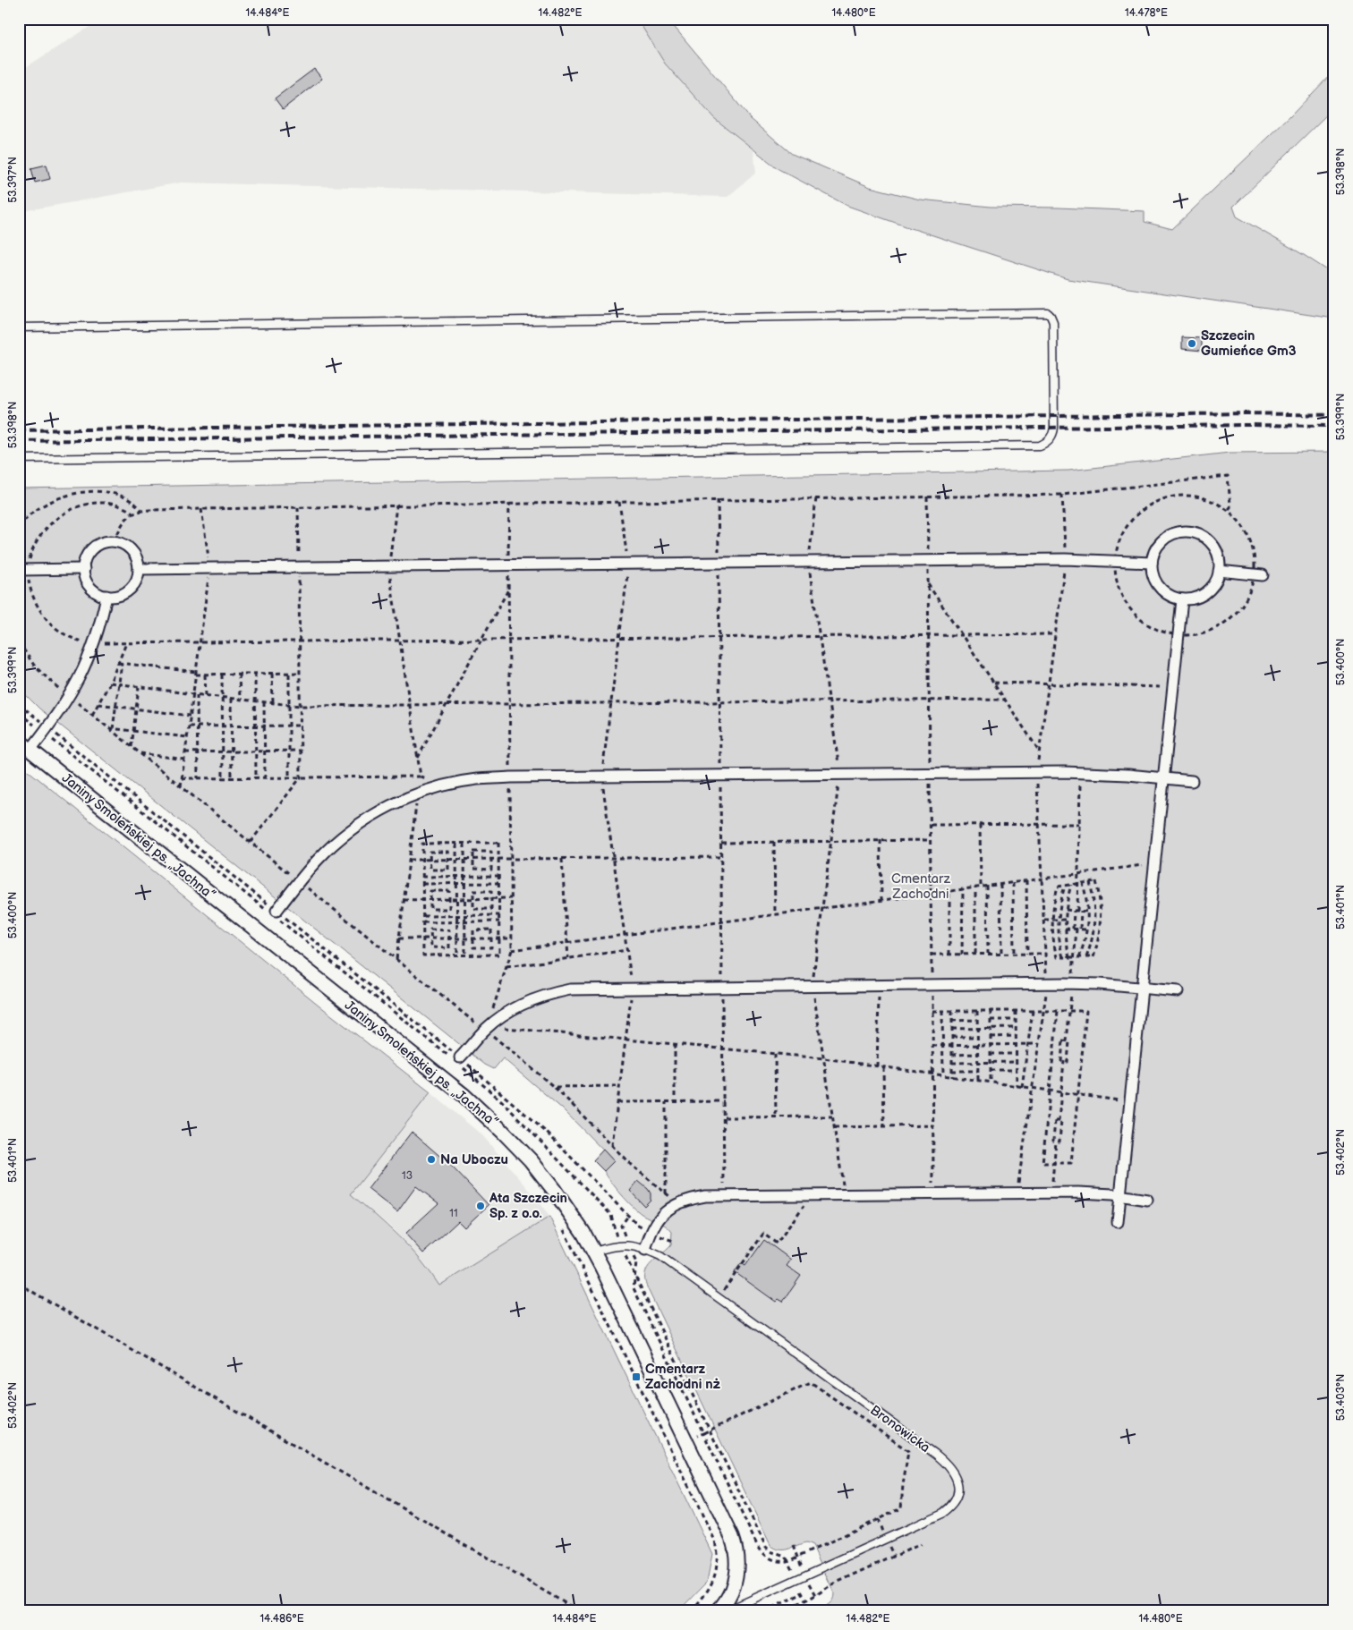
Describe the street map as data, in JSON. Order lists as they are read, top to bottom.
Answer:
{
  "streets": {
    "street": ["Janiny Smoleńskiej ps. „Jachna”"],
    "lane": ["Bronowicka"]
  },
  "crossings": [
    ["Janiny Smoleńskiej ps. „Jachna”", "Bronowicka"]
  ],
  "parks": ["Cmentarz Zachodni"],
  "places": {
    "other": ["Szczecin Gumieńce Gm3", "Na Uboczu", "Ata Szczecin Sp. z o.o."],
    "transit": ["Cmentarz Zachodni nż"]
  },
  "house_numbers": ["13", "11"],
  "coordinates": [
    "14.484°E",
    "14.482°E",
    "14.480°E",
    "14.478°E",
    "53.398°N",
    "53.397°N",
    "53.399°N",
    "53.400°N",
    "53.401°N",
    "53.402°N",
    "53.403°N",
    "14.486°E"
  ]
}
